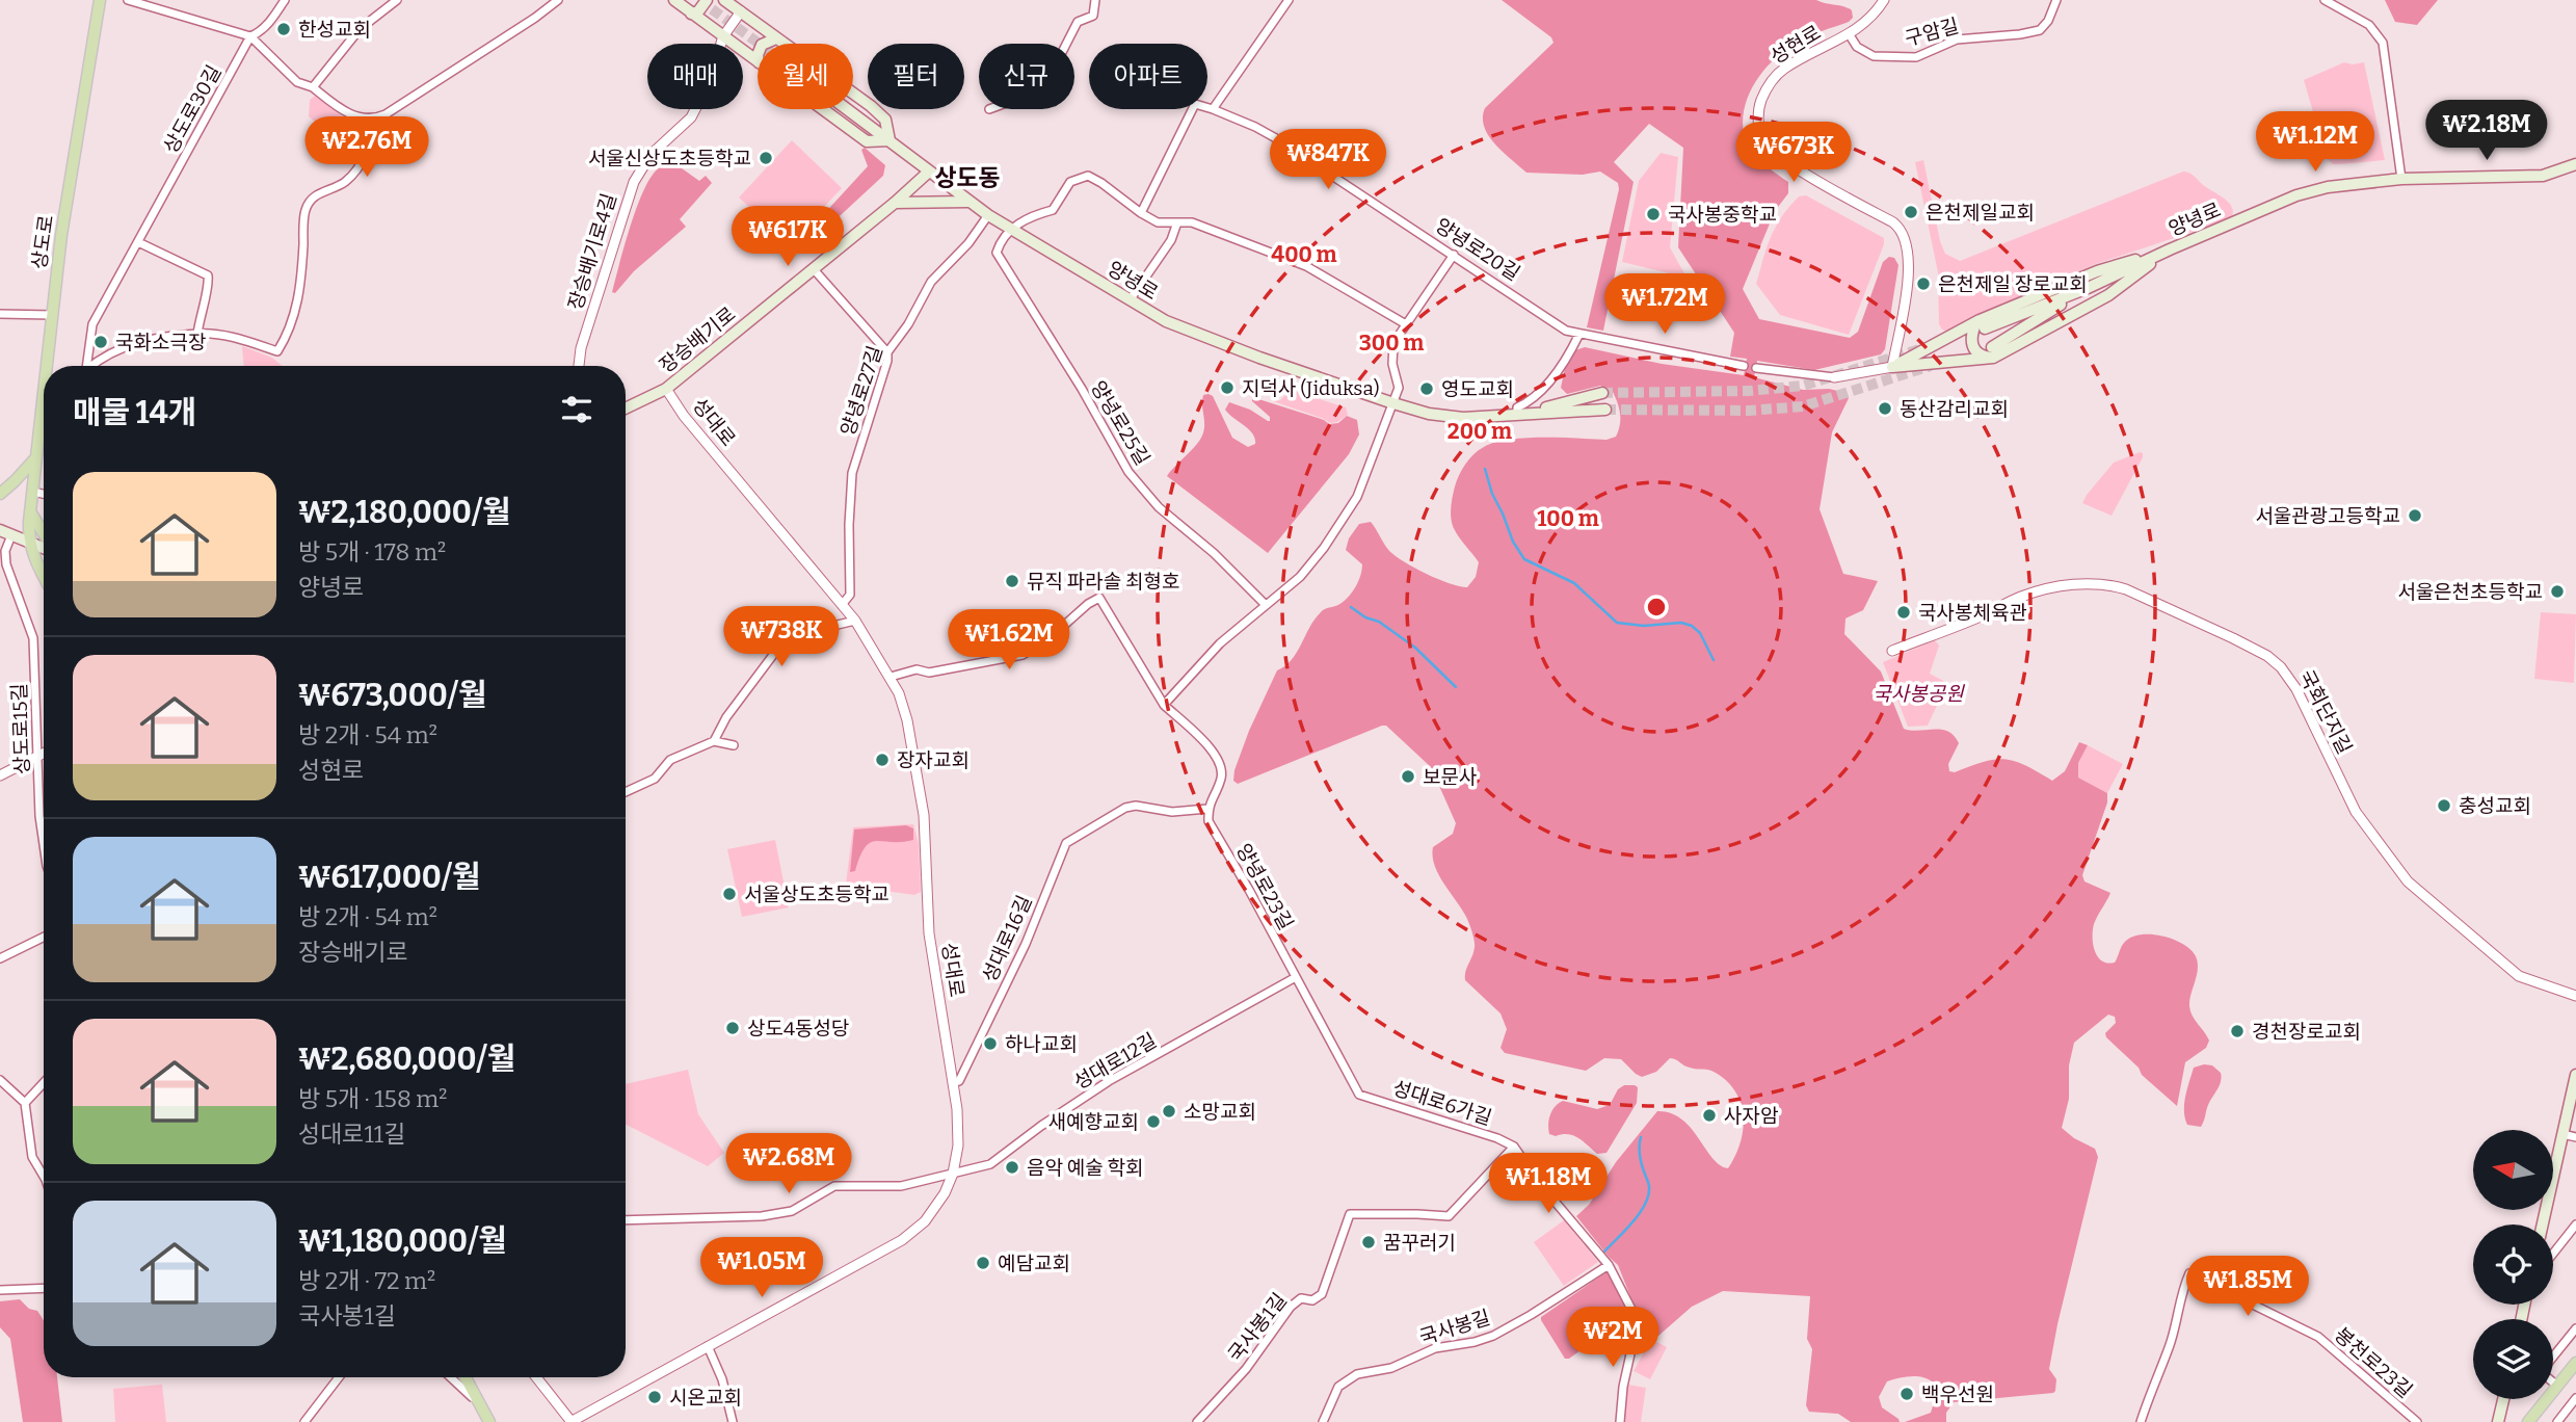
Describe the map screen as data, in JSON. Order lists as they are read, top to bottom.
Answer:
{
  "streets": {
    "main road": ["양녕로", "상도로", "장승배기로"],
    "street": [
      "구암길",
      "성현로",
      "상도로30길",
      "양녕로20길",
      "장승배기로4길",
      "양녕로27길",
      "성대로",
      "양녕로25길",
      "국회단지길",
      "상도로15길",
      "양녕로23길",
      "성대로16길",
      "성대로12길",
      "성대로6가길",
      "국사봉1길",
      "국사봉길",
      "봉천로23길"
    ]
  },
  "crossings": [
    ["구암길", "성현로"],
    ["양녕로", "장승배기로"],
    ["양녕로", "양녕로27길"],
    ["양녕로", "양녕로25길"],
    ["장승배기로", "성대로"],
    ["양녕로27길", "성대로"],
    ["성대로", "성대로16길"],
    ["성대로", "성대로12길"],
    ["양녕로23길", "성대로16길"],
    ["양녕로23길", "성대로12길"],
    ["양녕로23길", "성대로6가길"],
    ["성대로6가길", "국사봉1길"]
  ],
  "districts": ["상도동"],
  "parks": ["국사봉공원"],
  "places": [
    "한성교회",
    "서울신상도초등학교",
    "은천제일교회",
    "국사봉중학교",
    "은천제일 장로교회",
    "국화소극장",
    "지덕사 (Jiduksa)",
    "영도교회",
    "동산감리교회",
    "서울관광고등학교",
    "뮤직 파라솔 최형호",
    "서울은천초등학교",
    "국사봉체육관",
    "장자교회",
    "보문사",
    "충성교회",
    "서울상도초등학교",
    "상도4동성당",
    "경천장로교회",
    "하나교회",
    "소망교회",
    "사자암",
    "새예향교회",
    "음악 예술 학회",
    "꿈꾸러기",
    "예담교회",
    "백우선원",
    "시온교회"
  ],
  "north": "left",
  "page": {
    "chip": [
      "매매",
      "월세",
      "필터",
      "신규",
      "아파트"
    ],
    "price": [
      "₩2.18M",
      "₩1.12M",
      "₩2.76M",
      "₩673K",
      "₩847K",
      "₩617K",
      "₩1.72M",
      "₩738K",
      "₩1.62M",
      "₩2.68M",
      "₩1.18M",
      "₩1.05M",
      "₩1.85M",
      "₩2M"
    ],
    "heading": "매물 14개",
    "list": [
      {
        "name": "₩2,180,000/월",
        "note": "방 5개 · 178 m² · 양녕로"
      },
      {
        "name": "₩673,000/월",
        "note": "방 2개 · 54 m² · 성현로"
      },
      {
        "name": "₩617,000/월",
        "note": "방 2개 · 54 m² · 장승배기로"
      },
      {
        "name": "₩2,680,000/월",
        "note": "방 5개 · 158 m² · 성대로11길"
      },
      {
        "name": "₩1,180,000/월",
        "note": "방 2개 · 72 m² · 국사봉1길"
      }
    ]
  },
  "rings": [
    "400 m",
    "300 m",
    "200 m",
    "100 m"
  ]
}
